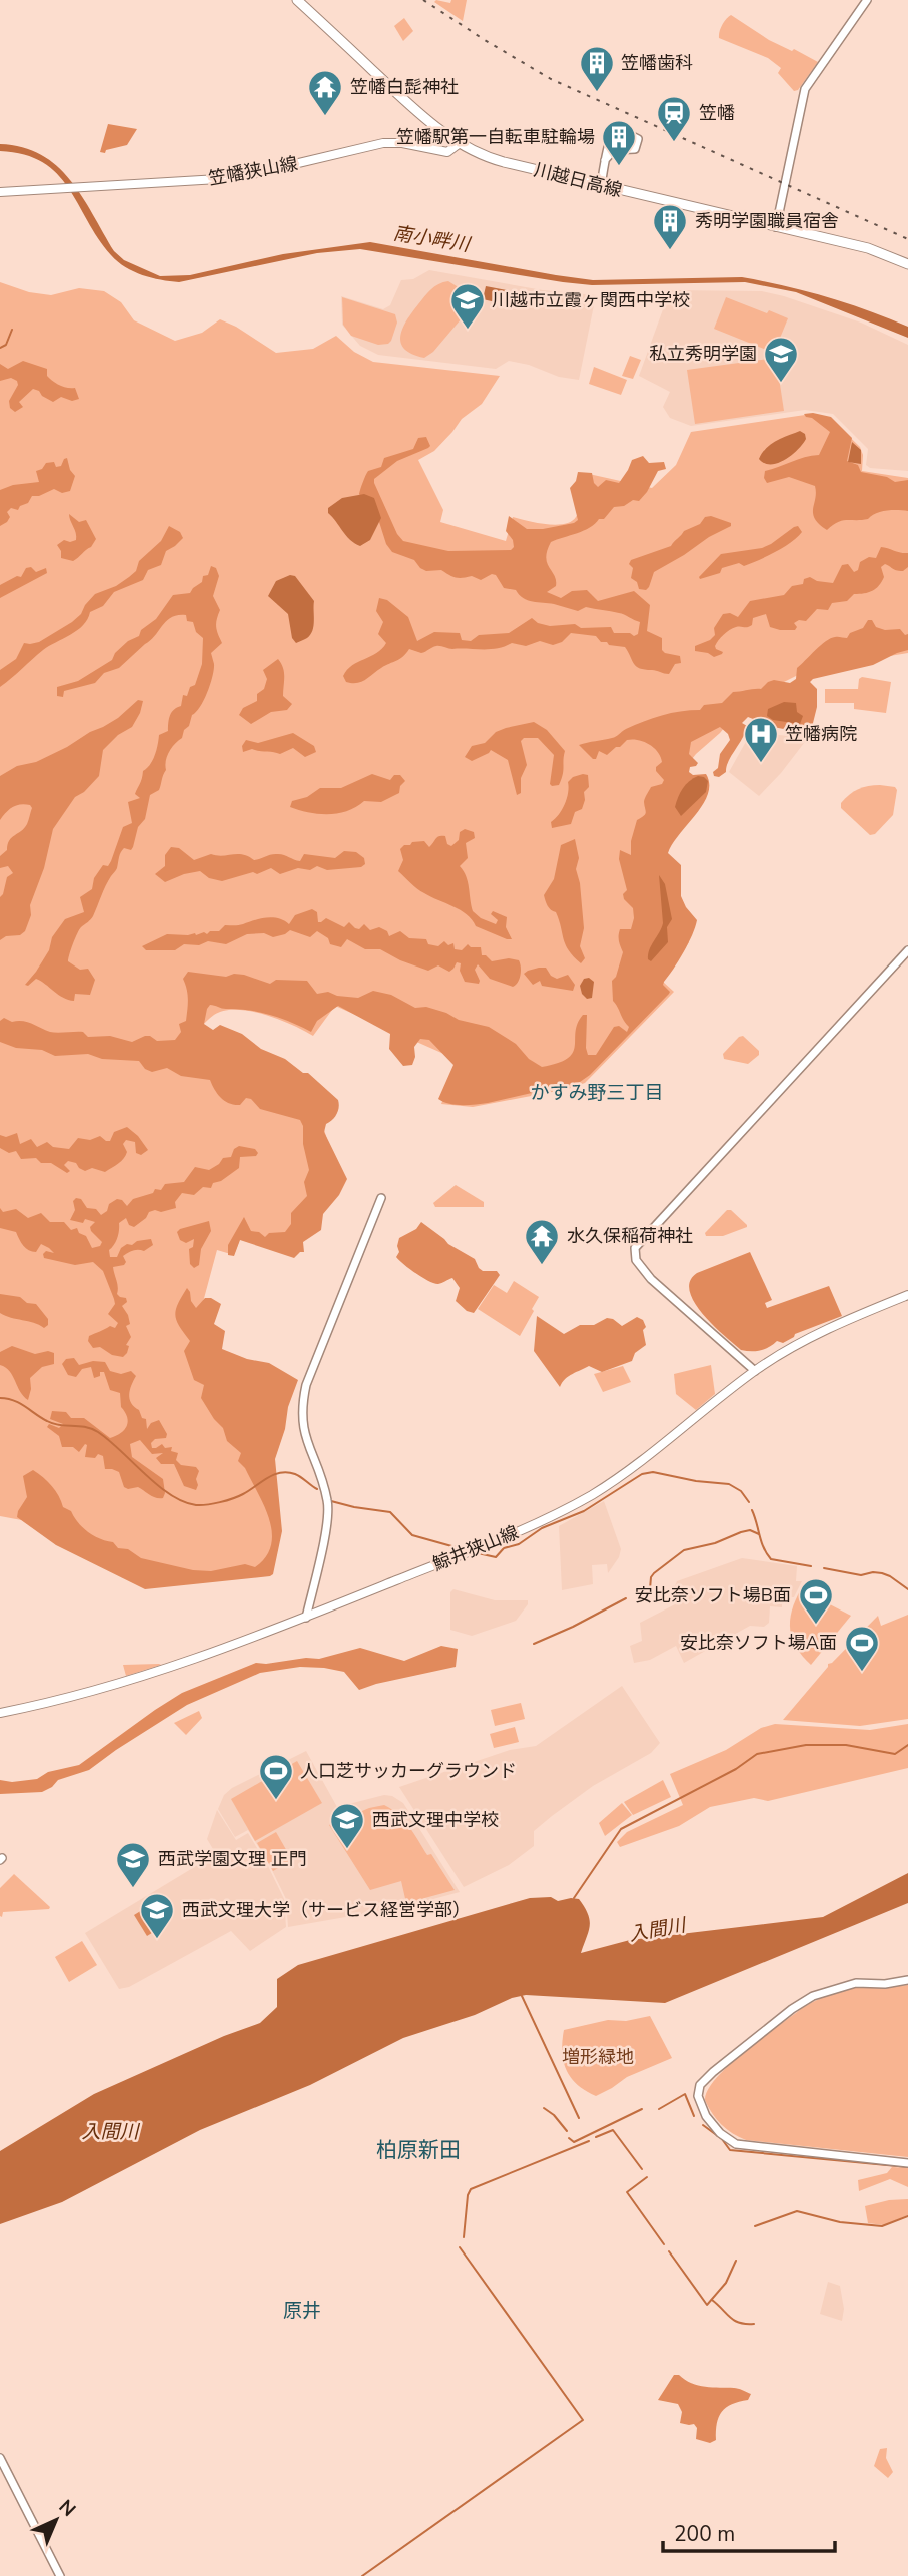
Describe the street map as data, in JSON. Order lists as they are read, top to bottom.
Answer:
{
  "streets": {
    "main road": ["笠幡狭山線", "川越日高線", "鯨井狭山線"]
  },
  "crossings": [
    ["笠幡狭山線", "川越日高線"]
  ],
  "districts": ["かすみ野三丁目", "柏原新田", "原井"],
  "water": ["南小畔川", "入間川"],
  "parks": ["増形緑地"],
  "places": {
    "building": ["笠幡歯科", "笠幡駅第一自転車駐輪場", "秀明学園職員宿舎"],
    "temple": ["笠幡白髭神社", "水久保稲荷神社"],
    "station": ["笠幡"],
    "school or university": [
      "川越市立霞ヶ関西中学校",
      "私立秀明学園",
      "西武文理中学校",
      "西武学園文理 正門",
      "西武文理大学（サービス経営学部）"
    ],
    "hospital": ["笠幡病院"],
    "sports": ["安比奈ソフト場B面", "安比奈ソフト場A面", "人口芝サッカーグラウンド"]
  },
  "scale_bar": "200 m",
  "north": "top right"
}
